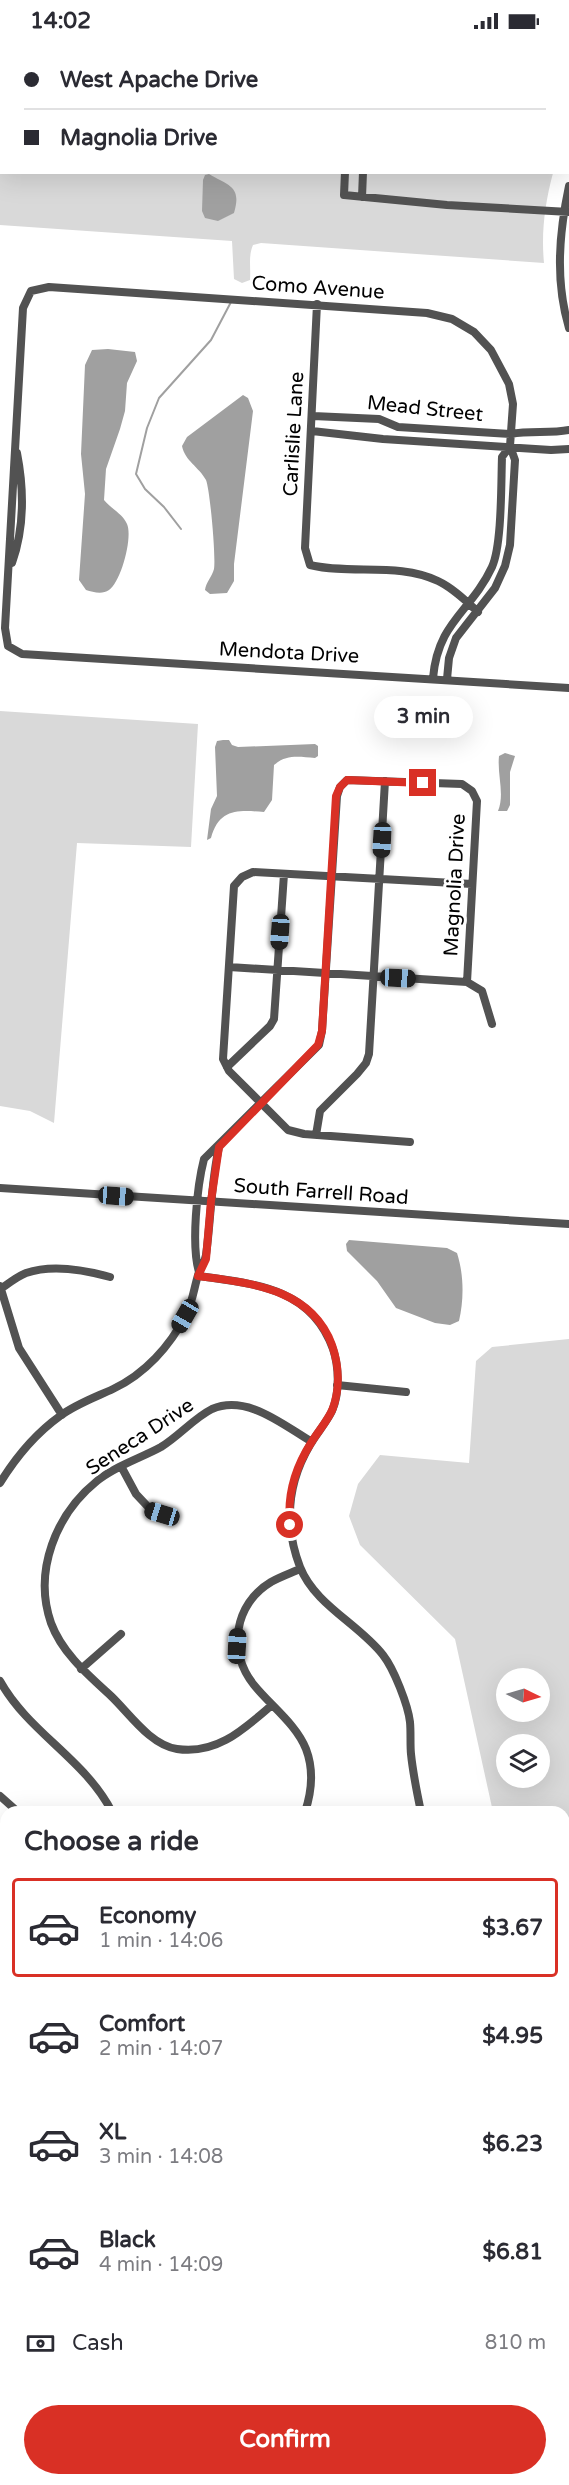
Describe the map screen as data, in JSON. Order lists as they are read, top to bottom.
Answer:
{
  "streets": {
    "street": [
      "Como Avenue",
      "Mead Street",
      "Carlislie Lane",
      "Mendota Drive",
      "Magnolia Drive",
      "South Farrell Road",
      "Seneca Drive"
    ]
  },
  "crossings": [
    ["Como Avenue", "Mead Street"],
    ["Como Avenue", "Carlislie Lane"],
    ["Como Avenue", "Mendota Drive"],
    ["Mead Street", "Carlislie Lane"],
    ["Magnolia Drive", "South Farrell Road"]
  ],
  "north": "right",
  "page": {
    "status": "14:02",
    "banner": ["West Apache Drive", "Magnolia Drive"],
    "bubble": "3 min",
    "heading": "Choose a ride",
    "list": [
      {
        "name": "Economy",
        "note": "1 min · 14:06",
        "value": "$3.67"
      },
      {
        "name": "Comfort",
        "note": "2 min · 14:07",
        "value": "$4.95"
      },
      {
        "name": "XL",
        "note": "3 min · 14:08",
        "value": "$6.23"
      },
      {
        "name": "Black",
        "note": "4 min · 14:09",
        "value": "$6.81"
      }
    ],
    "pay": ["Cash", "810 m"],
    "buttons": "Confirm"
  }
}
